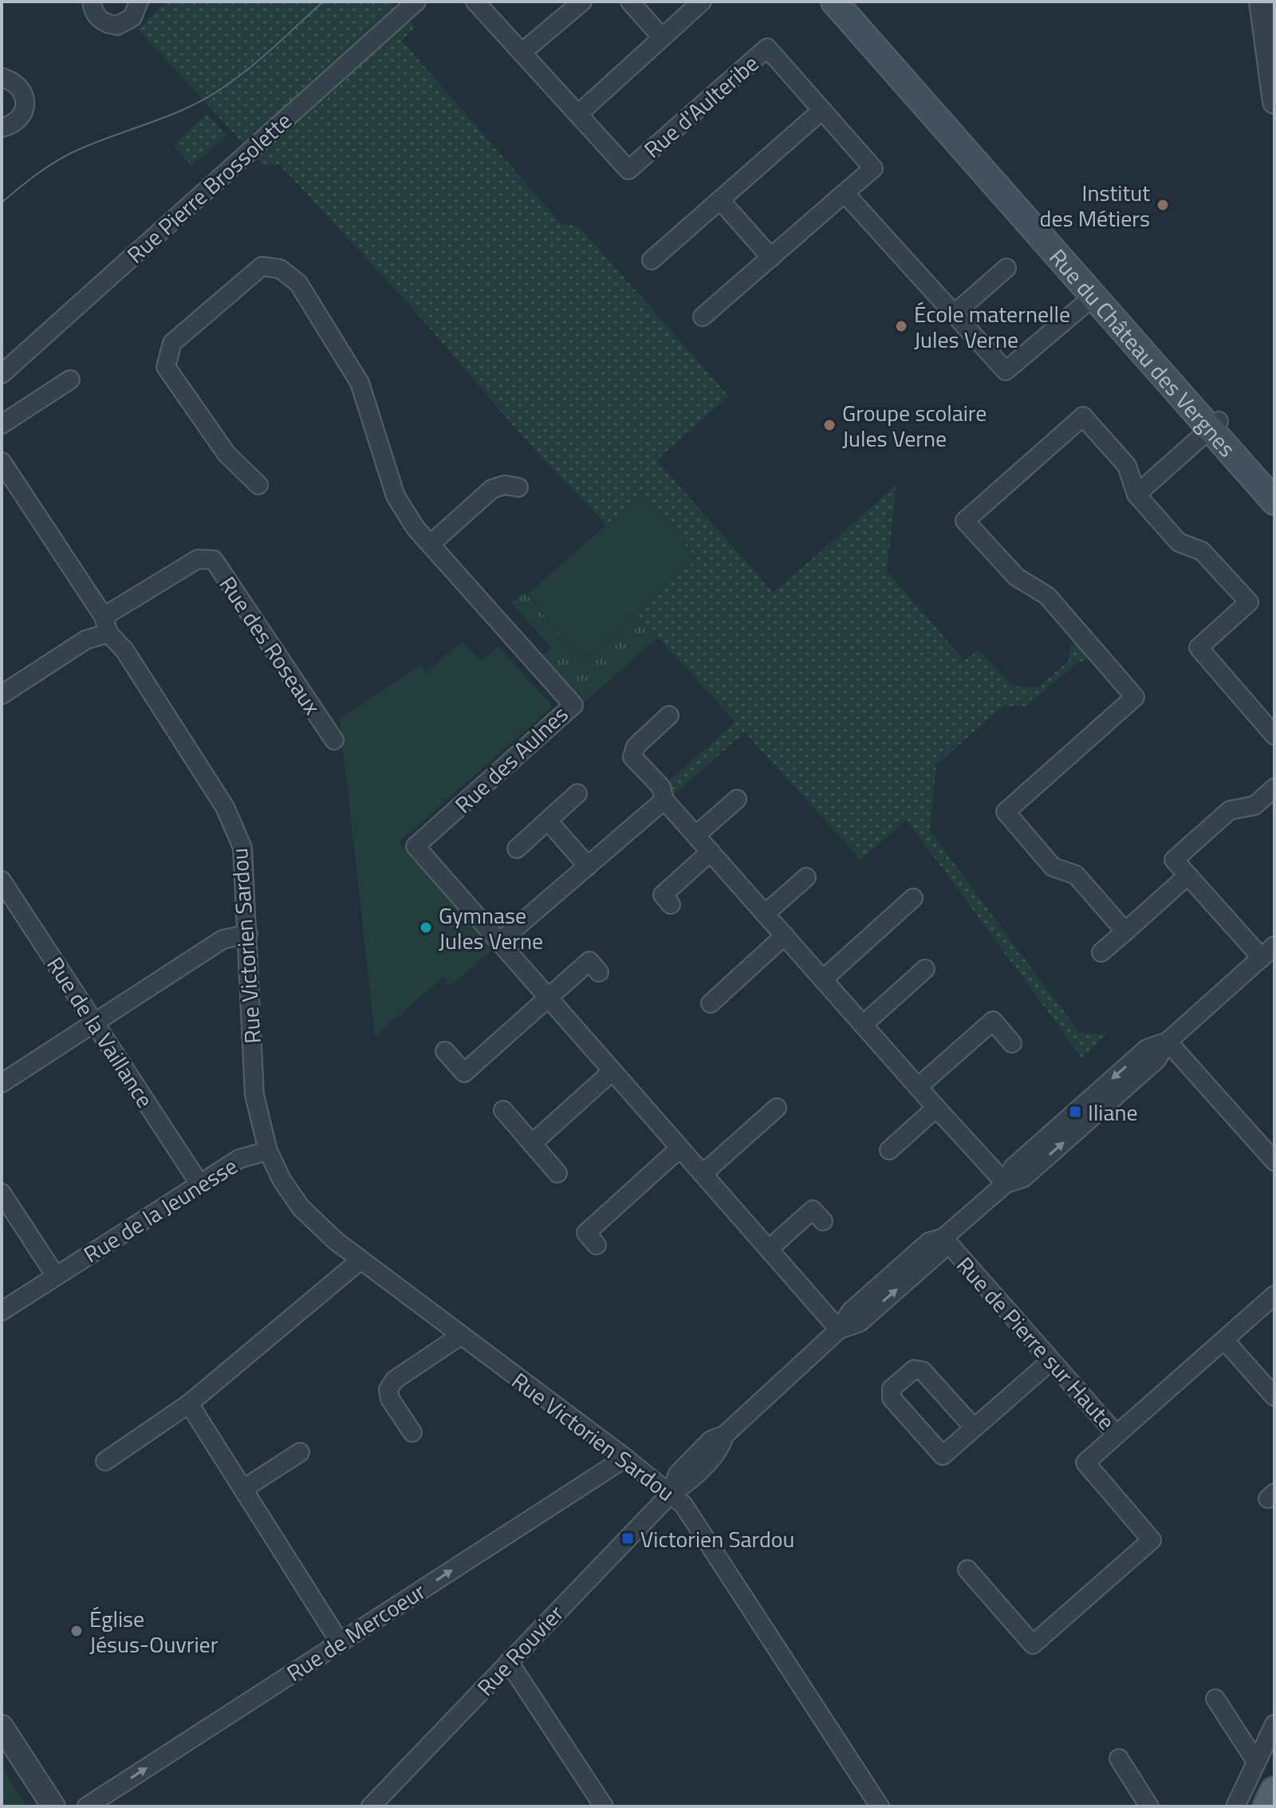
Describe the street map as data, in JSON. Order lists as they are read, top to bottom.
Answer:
{
  "streets": {
    "main road": ["Rue du Château des Vergnes"],
    "street": [
      "Rue d'Aulteribe",
      "Rue Pierre Brossolette",
      "Rue des Roseaux",
      "Rue des Aulnes",
      "Rue Victorien Sardou",
      "Rue de la Vaillance",
      "Rue de la Jeunesse",
      "Rue de Pierre sur Haute",
      "Rue de Mercoeur",
      "Rue Rouvier"
    ]
  },
  "crossings": [
    ["Rue des Roseaux", "Rue Victorien Sardou"],
    ["Rue Victorien Sardou", "Rue de la Jeunesse"],
    ["Rue Victorien Sardou", "Rue de Mercoeur"],
    ["Rue Victorien Sardou", "Rue Rouvier"],
    ["Rue de la Vaillance", "Rue de la Jeunesse"]
  ],
  "one_way": ["Rue de Mercoeur"],
  "places": {
    "other": [
      "Institut des Métiers",
      "École maternelle Jules Verne",
      "Groupe scolaire Jules Verne",
      "Gymnase Jules Verne",
      "Église Jésus-Ouvrier"
    ],
    "transit": ["Iliane", "Victorien Sardou"]
  }
}
